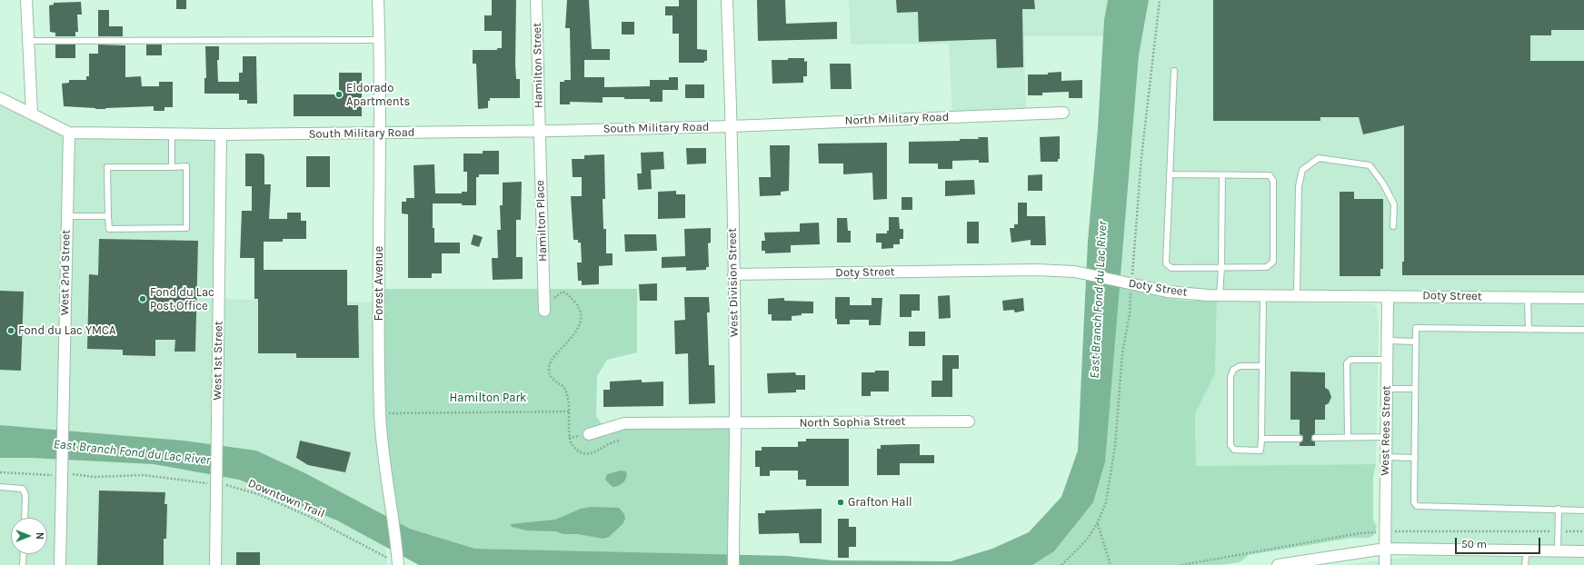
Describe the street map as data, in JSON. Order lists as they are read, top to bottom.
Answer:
{
  "streets": {
    "street": [
      "Hamilton Street",
      "North Military Road",
      "South Military Road",
      "Hamilton Place",
      "West 2nd Street",
      "Doty Street",
      "West Division Street",
      "Forest Avenue",
      "West 1st Street",
      "North Sophia Street",
      "West Rees Street"
    ],
    "path": ["Downtown Trail"]
  },
  "crossings": [
    ["Hamilton Street", "South Military Road"],
    ["Hamilton Street", "Hamilton Place"],
    ["North Military Road", "South Military Road"],
    ["North Military Road", "West Division Street"],
    ["South Military Road", "Hamilton Place"],
    ["South Military Road", "West 2nd Street"],
    ["South Military Road", "West Division Street"],
    ["South Military Road", "Forest Avenue"],
    ["South Military Road", "West 1st Street"],
    ["West 2nd Street", "Downtown Trail"],
    ["Doty Street", "West Division Street"],
    ["Doty Street", "West Rees Street"],
    ["West Division Street", "North Sophia Street"],
    ["West 1st Street", "Downtown Trail"]
  ],
  "water": ["East Branch Fond du Lac River"],
  "parks": ["Hamilton Park"],
  "places": [
    "Eldorado Apartments",
    "Fond du Lac Post Office",
    "Fond du Lac YMCA",
    "Grafton Hall"
  ],
  "scale_bar": "50 m",
  "north": "right"
}
